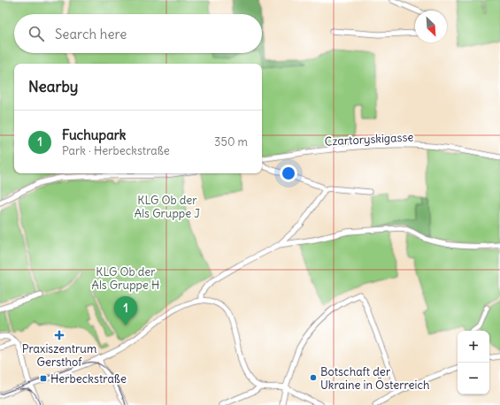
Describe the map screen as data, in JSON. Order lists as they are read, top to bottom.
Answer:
{
  "streets": {
    "street": ["Czartoryskigasse"]
  },
  "parks": ["KLG Ob der Als Gruppe J", "KLG Ob der Als Gruppe H"],
  "places": {
    "health": ["Praxiszentrum Gersthof"],
    "other": ["Botschaft der Ukraine in Österreich"],
    "transit": ["Herbeckstraße"]
  },
  "north": "bottom right",
  "page": {
    "search": "Search here",
    "heading": "Nearby",
    "list": [
      {
        "mark": "1",
        "name": "Fuchupark",
        "note": "Park · Herbeckstraße",
        "value": "350 m"
      }
    ],
    "pins": "1",
    "map_buttons": ["+", "−"]
  }
}
